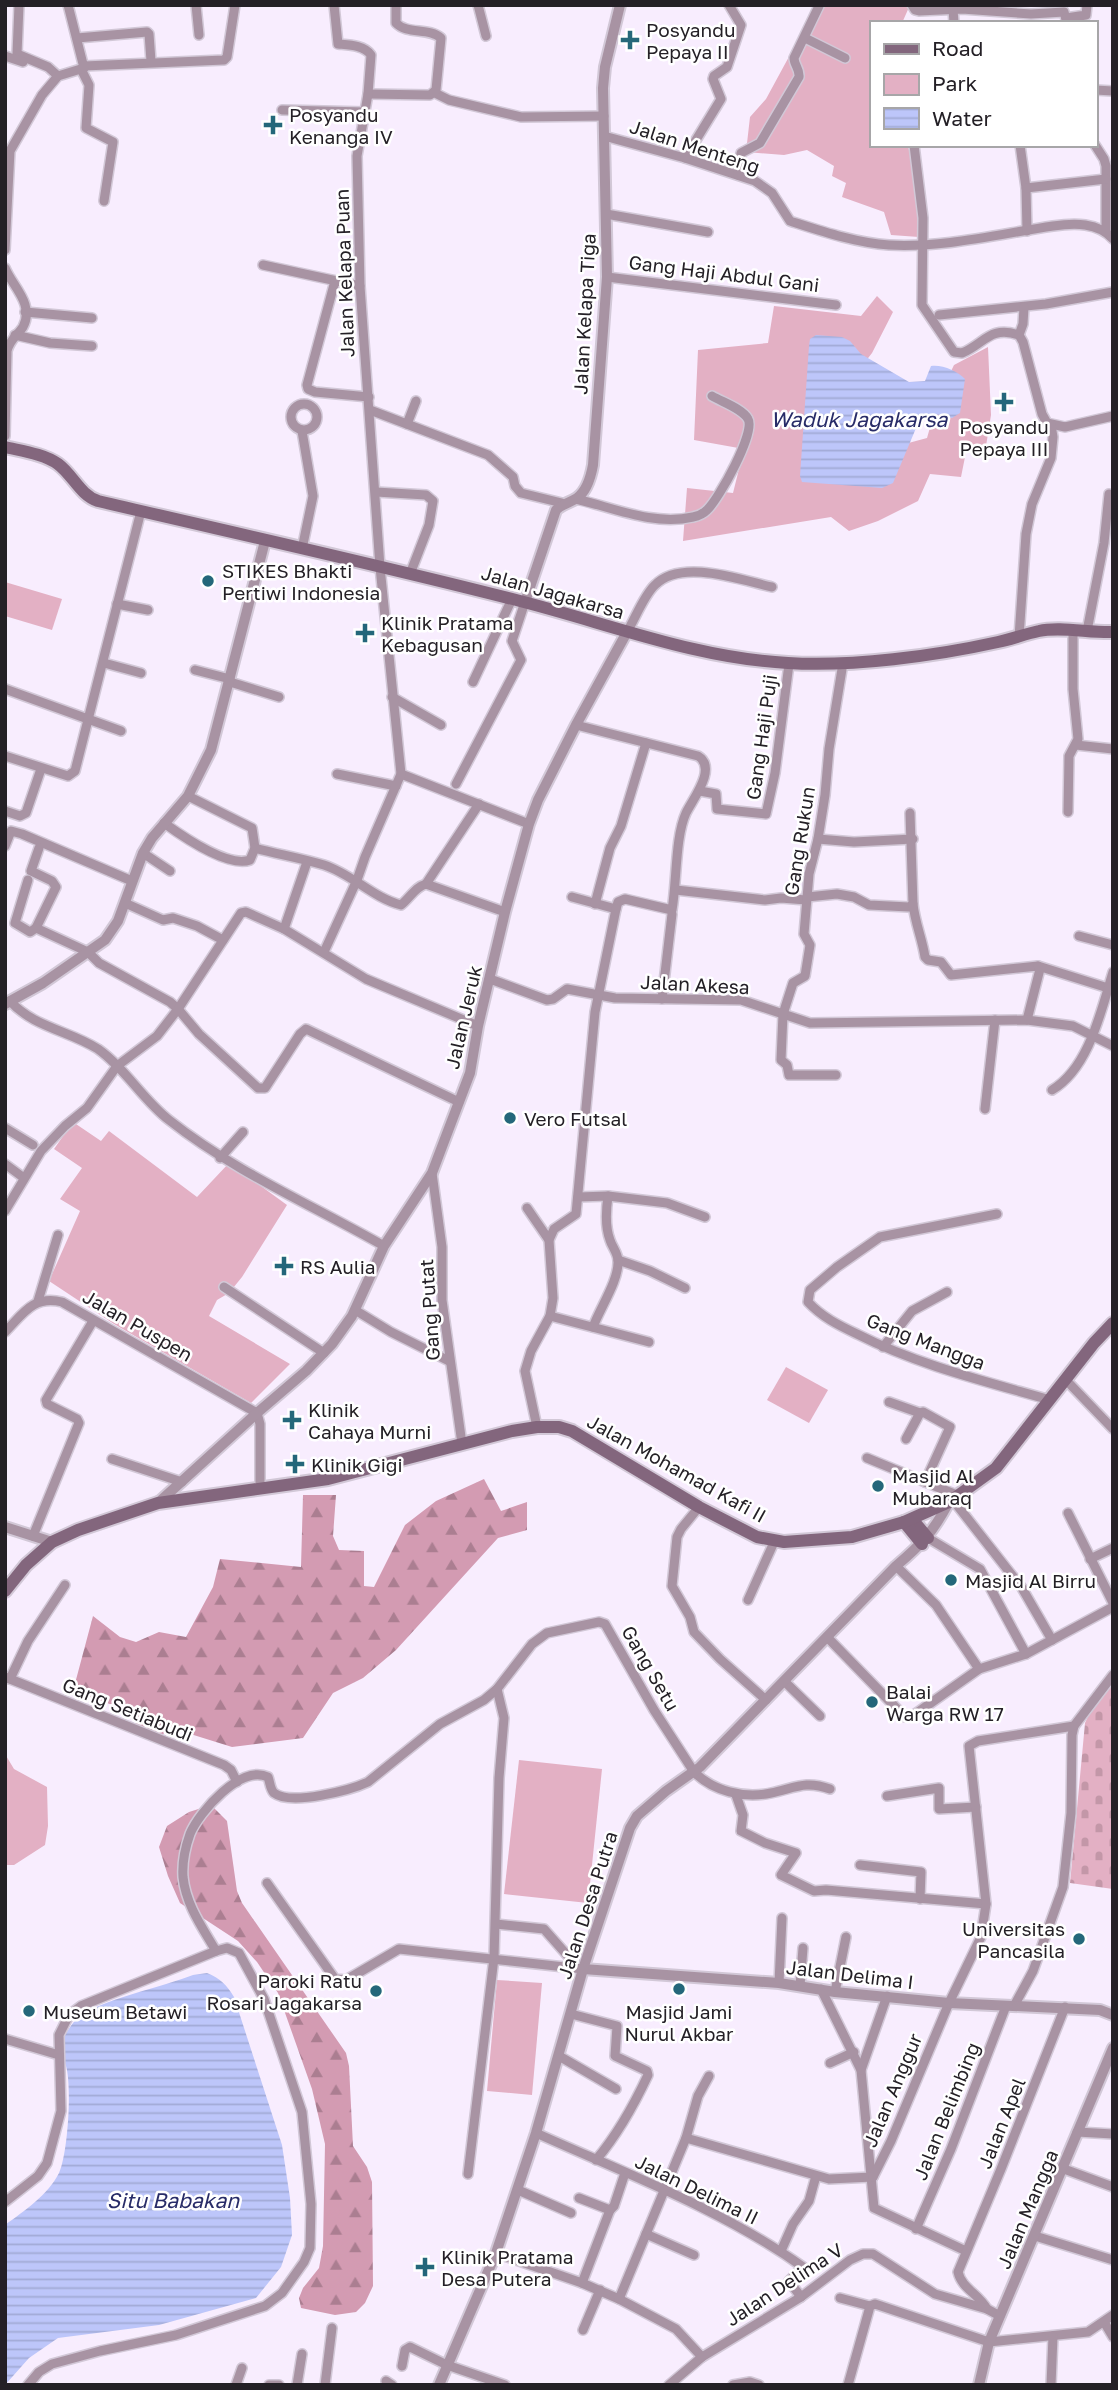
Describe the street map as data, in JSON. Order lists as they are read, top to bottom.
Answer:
{
  "streets": {
    "main road": ["Jalan Jagakarsa", "Jalan Mohamad Kafi II"],
    "street": [
      "Jalan Menteng",
      "Jalan Kelapa Puan",
      "Gang Haji Abdul Gani",
      "Jalan Kelapa Tiga",
      "Gang Haji Puji",
      "Gang Rukun",
      "Jalan Akesa",
      "Jalan Jeruk",
      "Gang Putat",
      "Jalan Puspen",
      "Gang Mangga",
      "Gang Setu",
      "Gang Setiabudi",
      "Jalan Desa Putra",
      "Jalan Delima I",
      "Jalan Anggur",
      "Jalan Belimbing",
      "Jalan Apel",
      "Jalan Delima II",
      "Jalan Mangga",
      "Jalan Delima V"
    ]
  },
  "crossings": [
    ["Jalan Menteng", "Jalan Kelapa Tiga"],
    ["Jalan Kelapa Puan", "Jalan Jagakarsa"],
    ["Gang Haji Abdul Gani", "Jalan Kelapa Tiga"],
    ["Jalan Jagakarsa", "Gang Haji Puji"],
    ["Jalan Jagakarsa", "Gang Rukun"],
    ["Jalan Jagakarsa", "Jalan Jeruk"],
    ["Gang Rukun", "Jalan Akesa"],
    ["Jalan Akesa", "Jalan Jeruk"],
    ["Jalan Jeruk", "Gang Putat"],
    ["Jalan Jeruk", "Jalan Puspen"],
    ["Jalan Jeruk", "Jalan Mohamad Kafi II"],
    ["Gang Putat", "Jalan Mohamad Kafi II"],
    ["Gang Mangga", "Jalan Mohamad Kafi II"],
    ["Jalan Mohamad Kafi II", "Jalan Desa Putra"],
    ["Gang Setu", "Jalan Desa Putra"],
    ["Jalan Desa Putra", "Jalan Delima I"],
    ["Jalan Desa Putra", "Jalan Delima II"],
    ["Jalan Delima I", "Jalan Anggur"],
    ["Jalan Delima I", "Jalan Belimbing"],
    ["Jalan Delima I", "Jalan Apel"],
    ["Jalan Anggur", "Jalan Belimbing"],
    ["Jalan Apel", "Jalan Delima V"],
    ["Jalan Delima II", "Jalan Delima V"],
    ["Jalan Mangga", "Jalan Delima V"]
  ],
  "water": ["Waduk Jagakarsa", "Situ Babakan"],
  "places": {
    "health": [
      "Posyandu Pepaya II",
      "Posyandu Kenanga IV",
      "Posyandu Pepaya III",
      "Klinik Pratama Kebagusan",
      "RS Aulia",
      "Klinik Cahaya Murni",
      "Klinik Gigi",
      "Klinik Pratama Desa Putera"
    ],
    "other": [
      "STIKES Bhakti Pertiwi Indonesia",
      "Vero Futsal",
      "Masjid Al Mubaraq",
      "Masjid Al Birru",
      "Balai Warga RW 17",
      "Universitas Pancasila",
      "Masjid Jami Nurul Akbar",
      "Paroki Ratu Rosari Jagakarsa",
      "Museum Betawi"
    ]
  },
  "legend": ["Road", "Park", "Water"]
}
